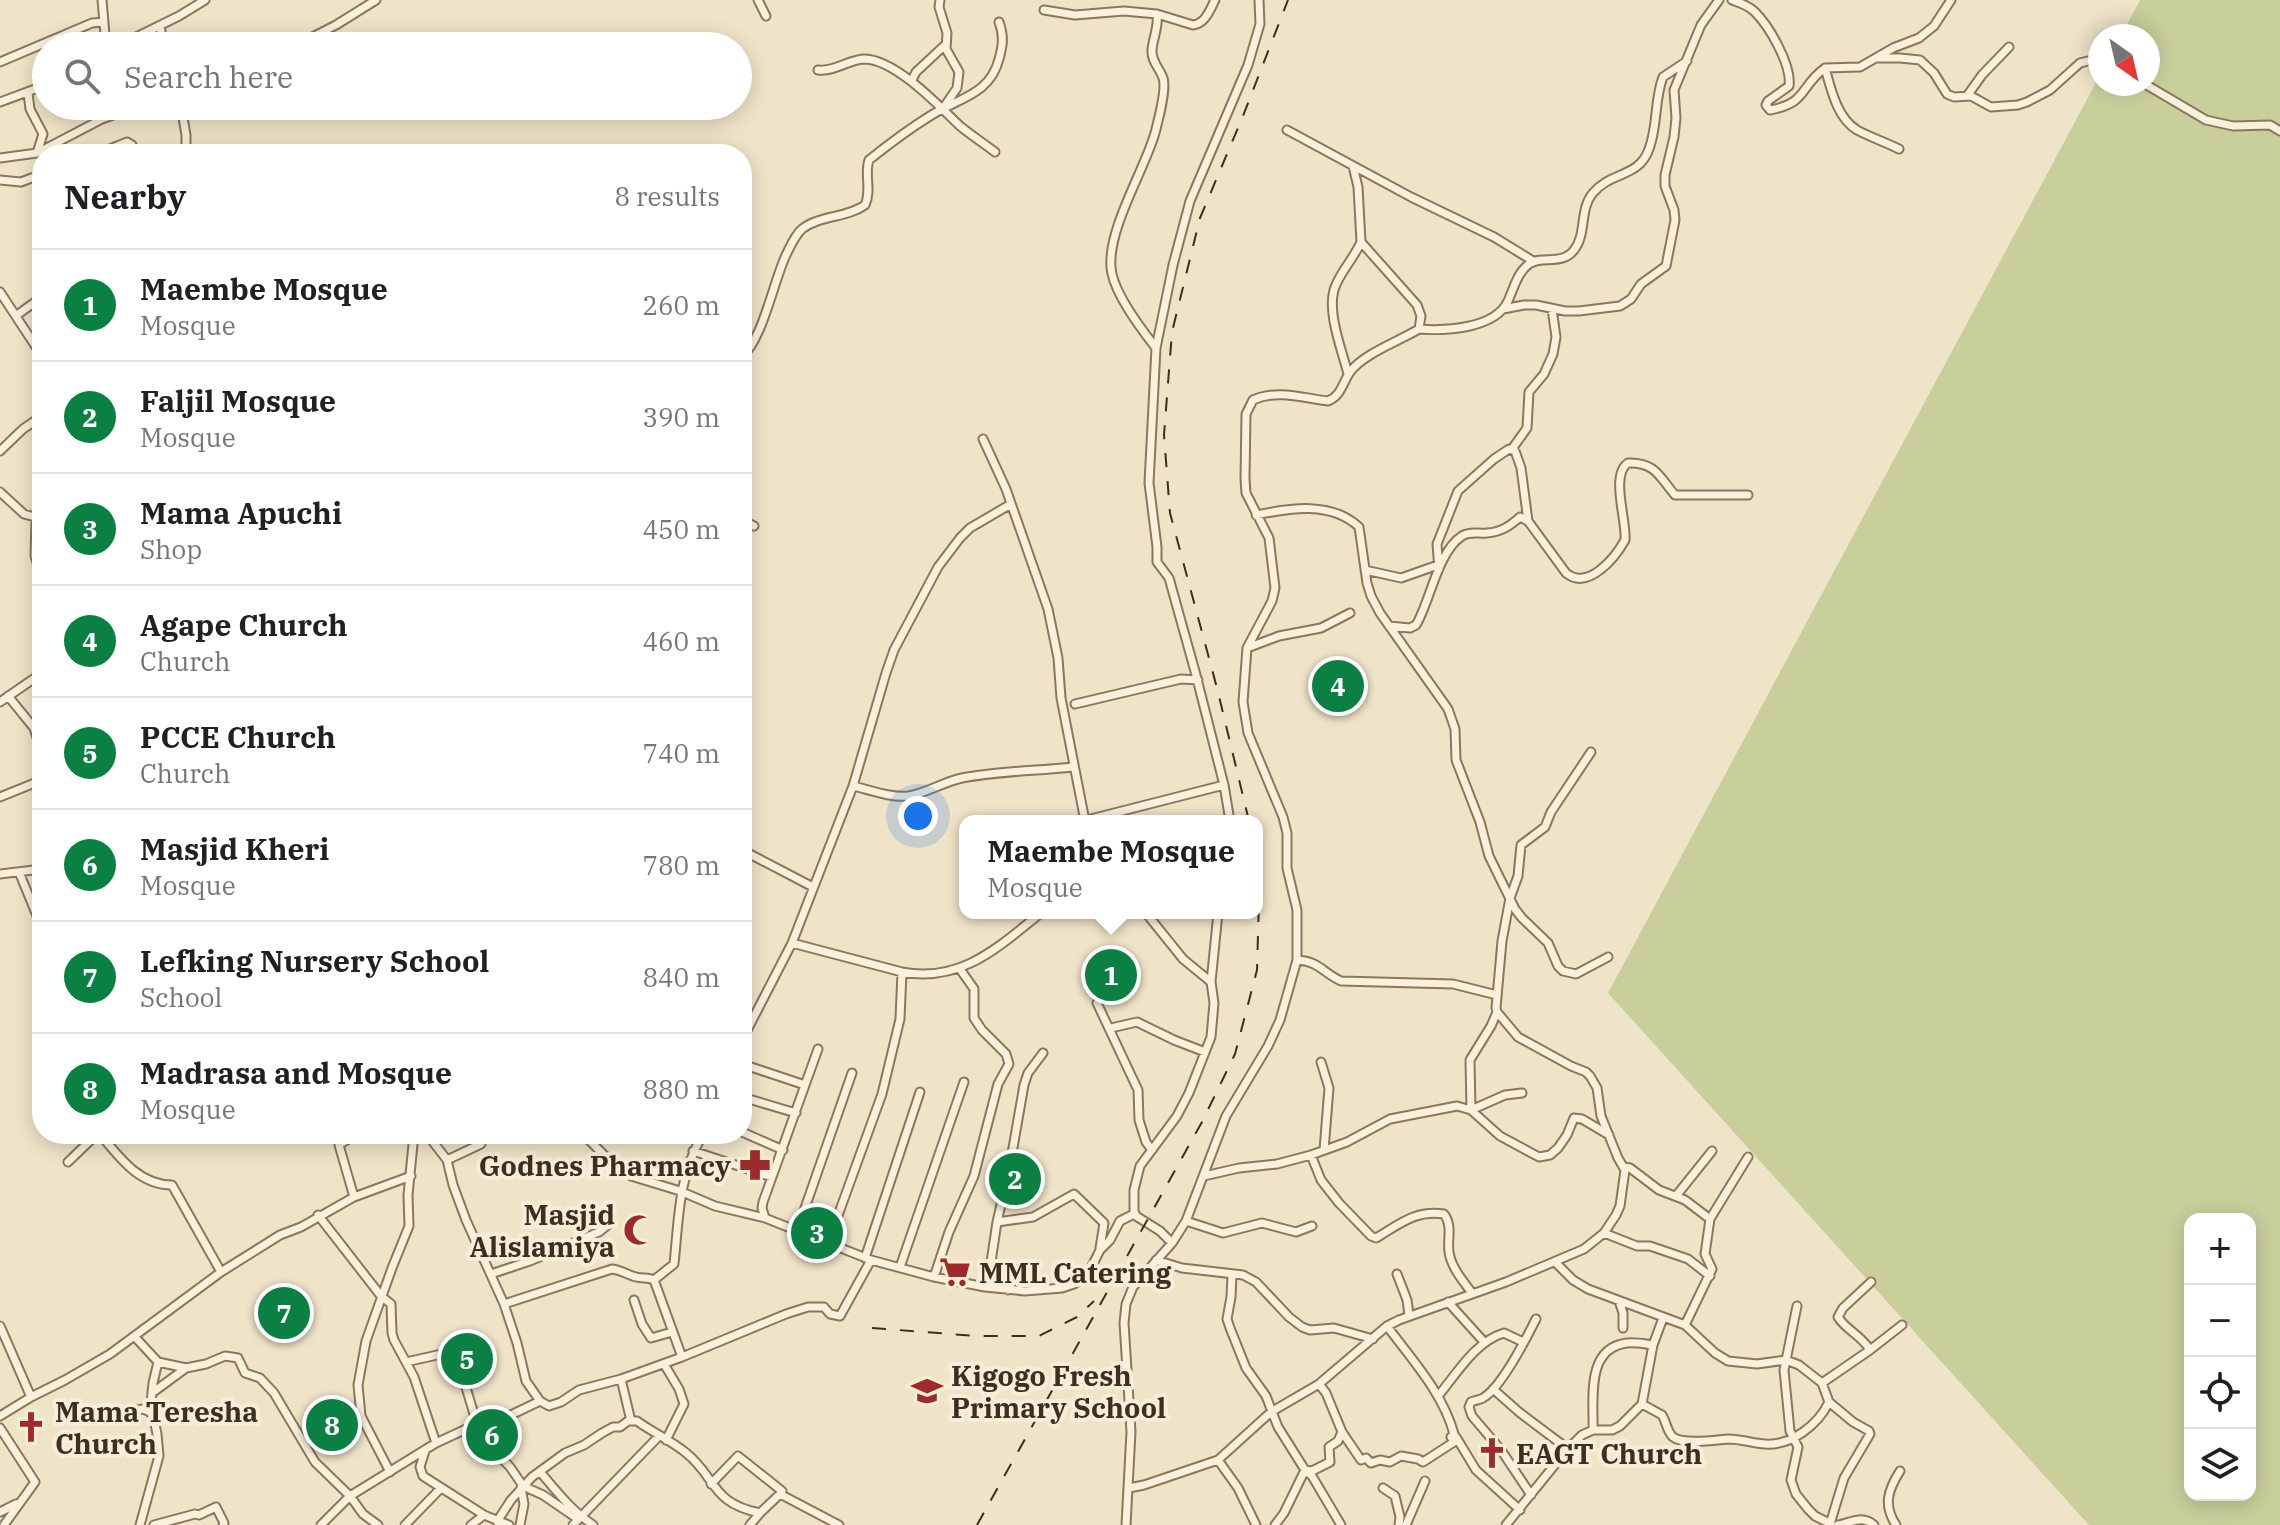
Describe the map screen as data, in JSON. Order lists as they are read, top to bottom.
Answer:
{
  "places": {
    "pharmacy": ["Godnes Pharmacy"],
    "mosque": ["Masjid Alislamiya"],
    "supermarket": ["MML Catering"],
    "school or university": ["Kigogo Fresh Primary School"],
    "church": ["Mama Teresha Church", "EAGT Church"]
  },
  "north": "bottom right",
  "page": {
    "search": "Search here",
    "heading": ["Nearby", "8 results"],
    "list": [
      {
        "mark": "1",
        "name": "Maembe Mosque",
        "note": "Mosque",
        "value": "260 m"
      },
      {
        "mark": "2",
        "name": "Faljil Mosque",
        "note": "Mosque",
        "value": "390 m"
      },
      {
        "mark": "3",
        "name": "Mama Apuchi",
        "note": "Shop",
        "value": "450 m"
      },
      {
        "mark": "4",
        "name": "Agape Church",
        "note": "Church",
        "value": "460 m"
      },
      {
        "mark": "5",
        "name": "PCCE Church",
        "note": "Church",
        "value": "740 m"
      },
      {
        "mark": "6",
        "name": "Masjid Kheri",
        "note": "Mosque",
        "value": "780 m"
      },
      {
        "mark": "7",
        "name": "Lefking Nursery School",
        "note": "School",
        "value": "840 m"
      },
      {
        "mark": "8",
        "name": "Madrasa and Mosque",
        "note": "Mosque",
        "value": "880 m"
      }
    ],
    "pins": [
      "4",
      "1",
      "2",
      "3",
      "7",
      "5",
      "8",
      "6"
    ],
    "popup": ["Maembe Mosque", "Mosque"],
    "map_buttons": ["+", "−"]
  }
}
